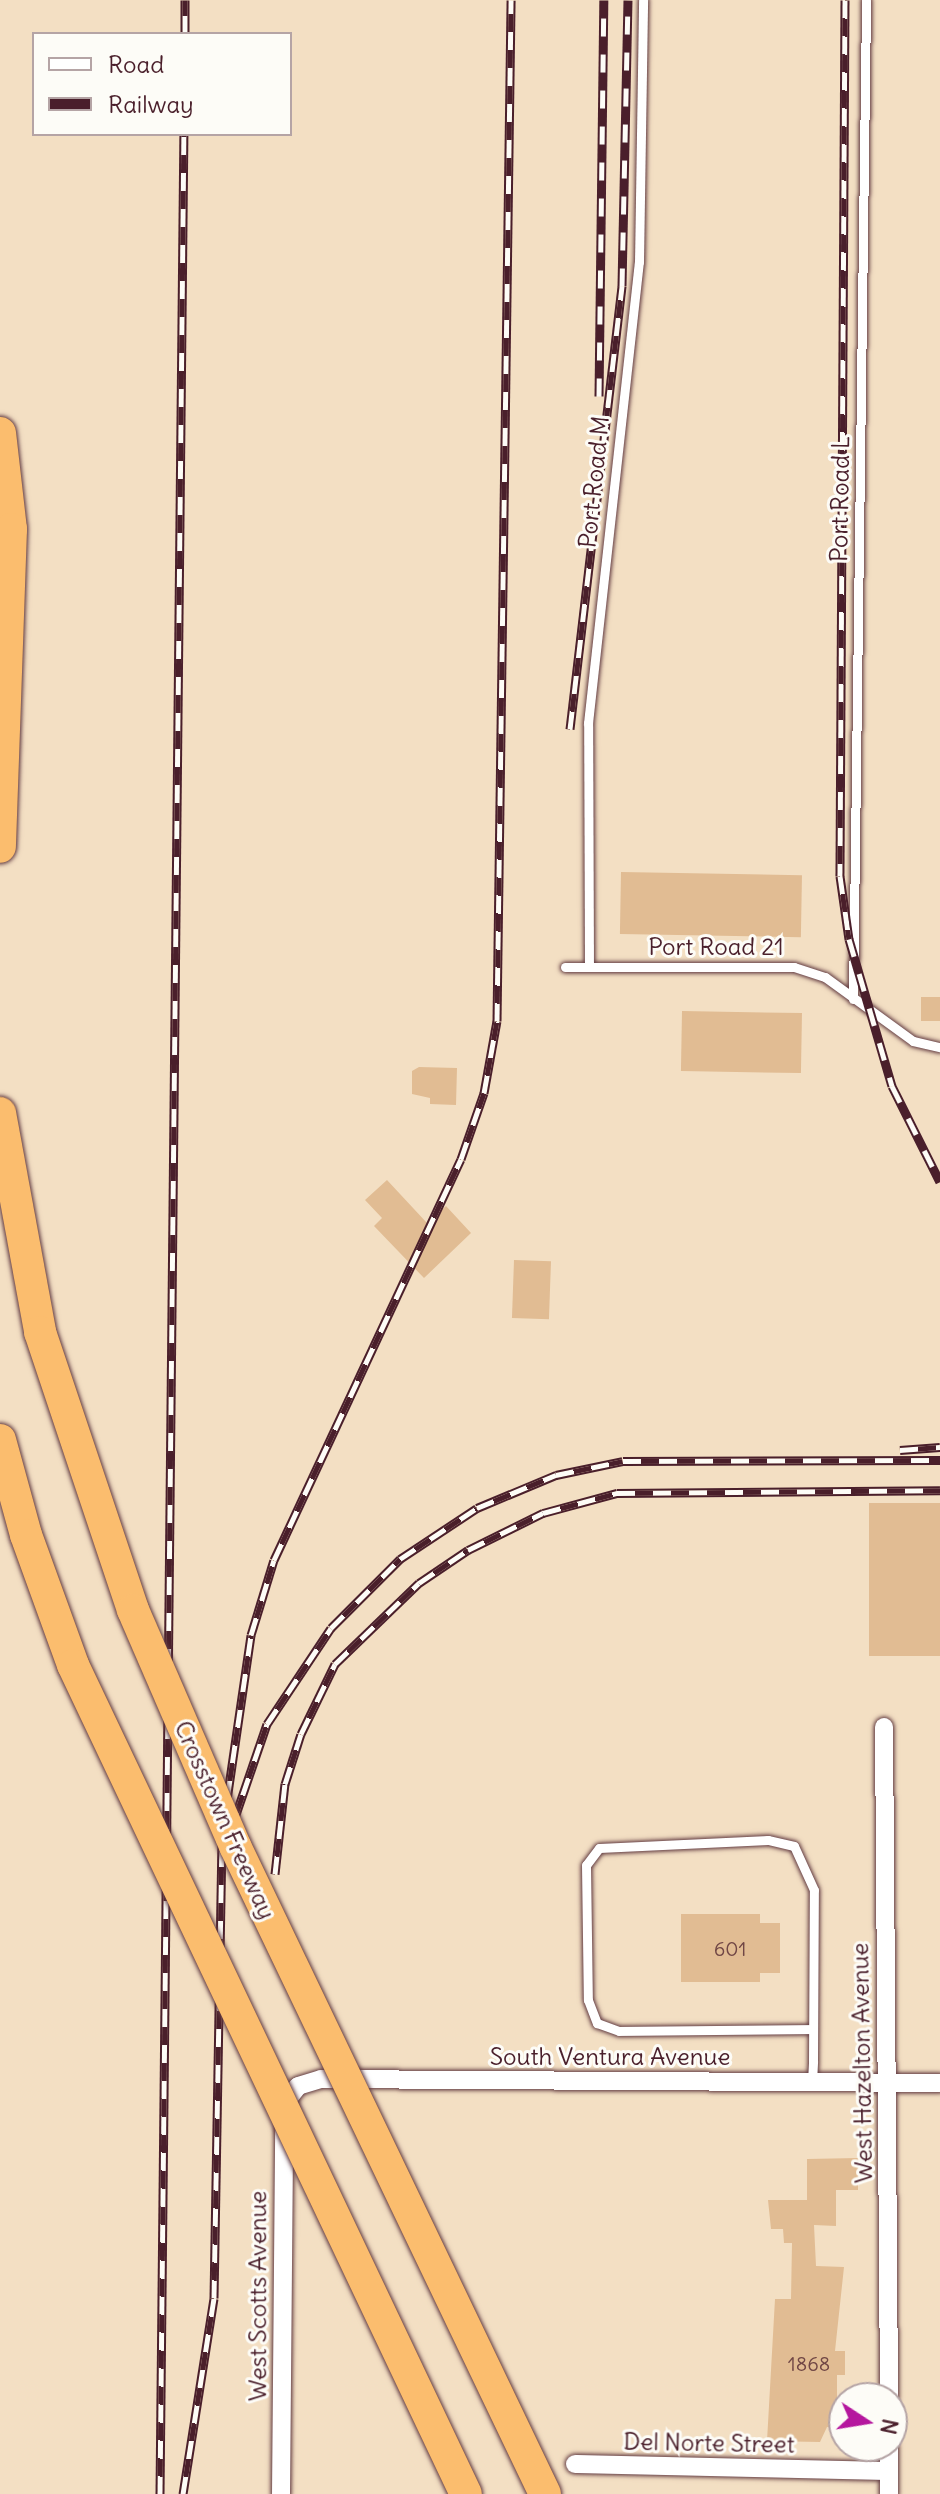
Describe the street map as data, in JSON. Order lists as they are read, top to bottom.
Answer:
{
  "streets": {
    "highway": ["Crosstown Freeway"],
    "street": [
      "South Ventura Avenue",
      "West Hazelton Avenue",
      "West Scotts Avenue",
      "Del Norte Street"
    ],
    "lane": ["Port Road M", "Port Road L", "Port Road 21"]
  },
  "crossings": [
    ["Port Road M", "Port Road 21"],
    ["Port Road L", "Port Road 21"],
    ["South Ventura Avenue", "West Hazelton Avenue"],
    ["South Ventura Avenue", "West Scotts Avenue"]
  ],
  "house_numbers": ["601", "1868"],
  "legend": ["Road", "Railway"],
  "north": "right"
}
